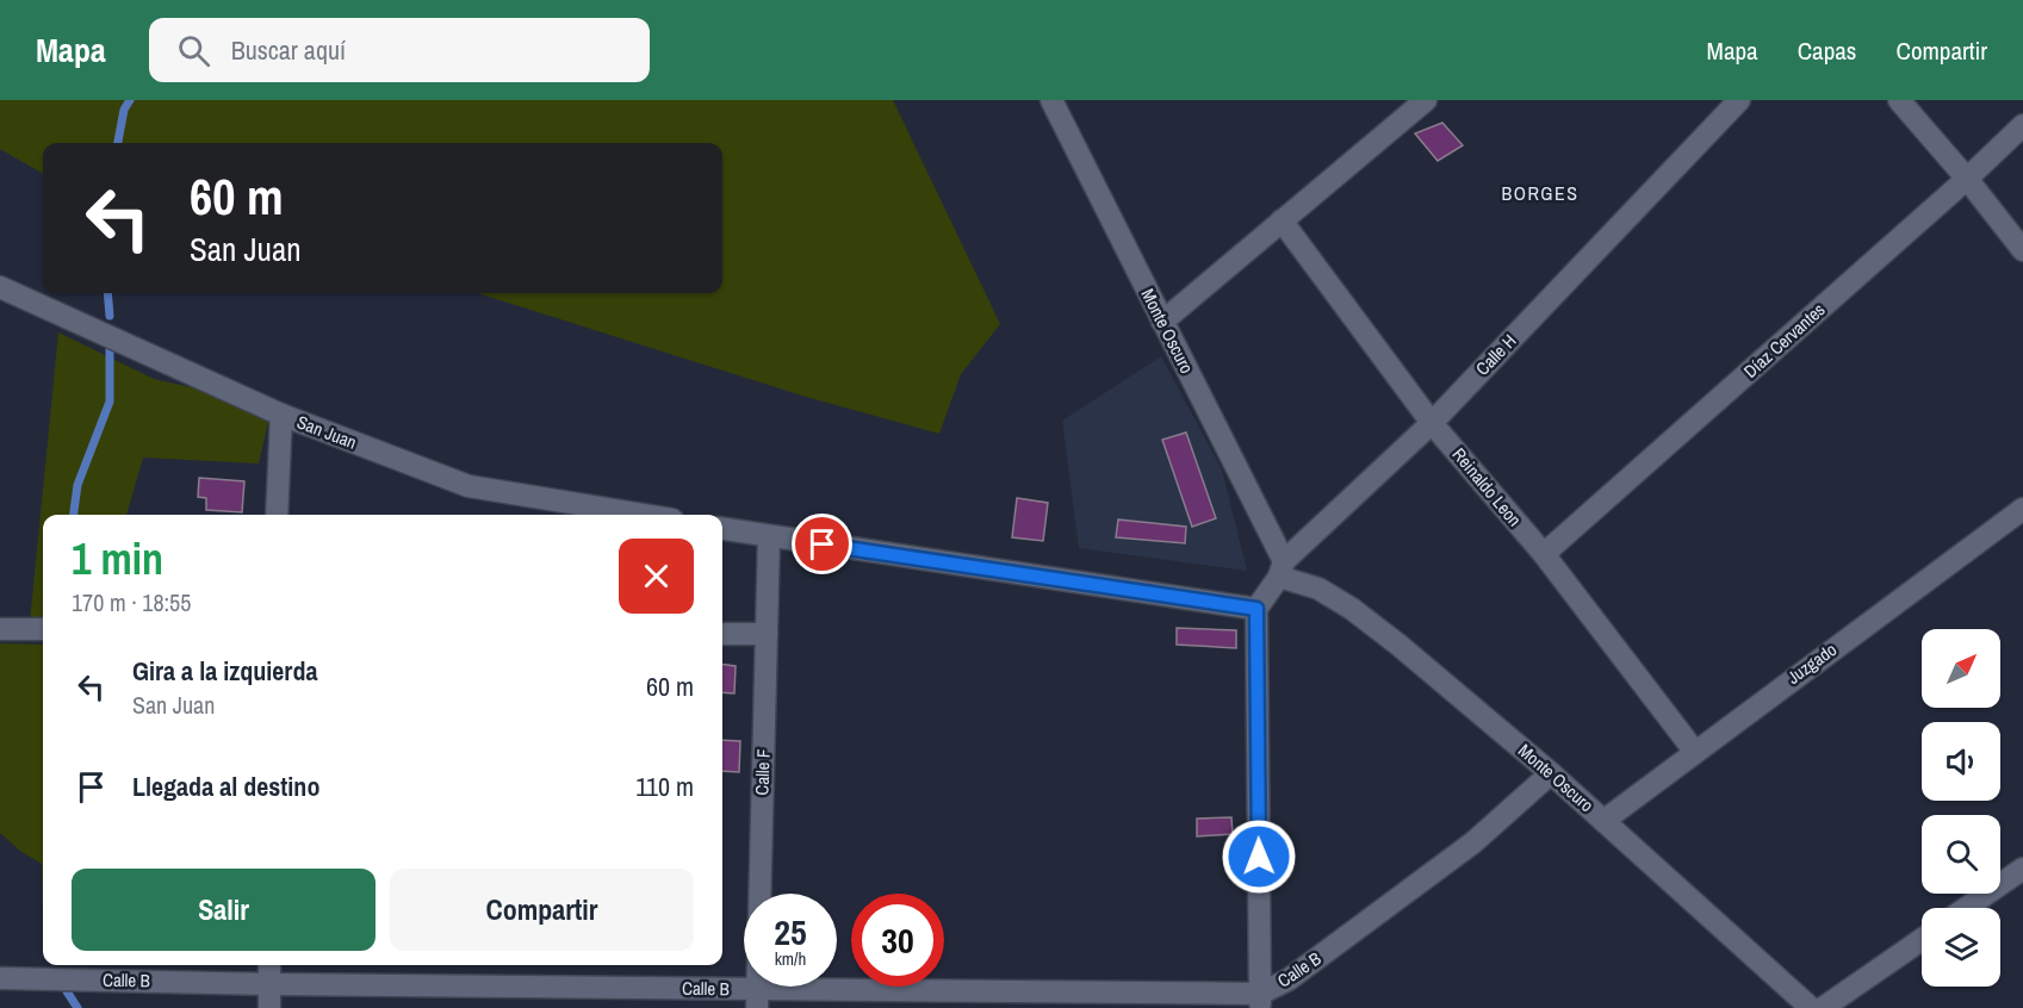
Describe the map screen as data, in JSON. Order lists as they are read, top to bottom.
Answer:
{
  "streets": {
    "street": [
      "Monte Oscuro",
      "Díaz Cervantes",
      "Calle H",
      "San Juan",
      "Reinaldo Leon",
      "Juzgado",
      "Calle F",
      "Calle B"
    ]
  },
  "crossings": [
    ["Monte Oscuro", "Calle H"],
    ["Monte Oscuro", "Juzgado"],
    ["Monte Oscuro", "Calle B"],
    ["Díaz Cervantes", "Reinaldo Leon"],
    ["Calle H", "Reinaldo Leon"],
    ["Reinaldo Leon", "Juzgado"],
    ["Calle F", "Calle B"]
  ],
  "districts": ["BORGES"],
  "north": "top right",
  "page": {
    "header": "Mapa",
    "search": "Buscar aquí",
    "nav": ["Mapa", "Capas", "Compartir"],
    "turn": ["60 m", "San Juan"],
    "heading": ["1 min", "170 m · 18:55"],
    "list": [
      {
        "name": "Gira a la izquierda",
        "note": "San Juan",
        "value": "60 m"
      },
      {
        "name": "Llegada al destino",
        "value": "110 m"
      }
    ],
    "buttons": ["Salir", "Compartir"],
    "speed": "25 km/h",
    "limit": "30"
  }
}
